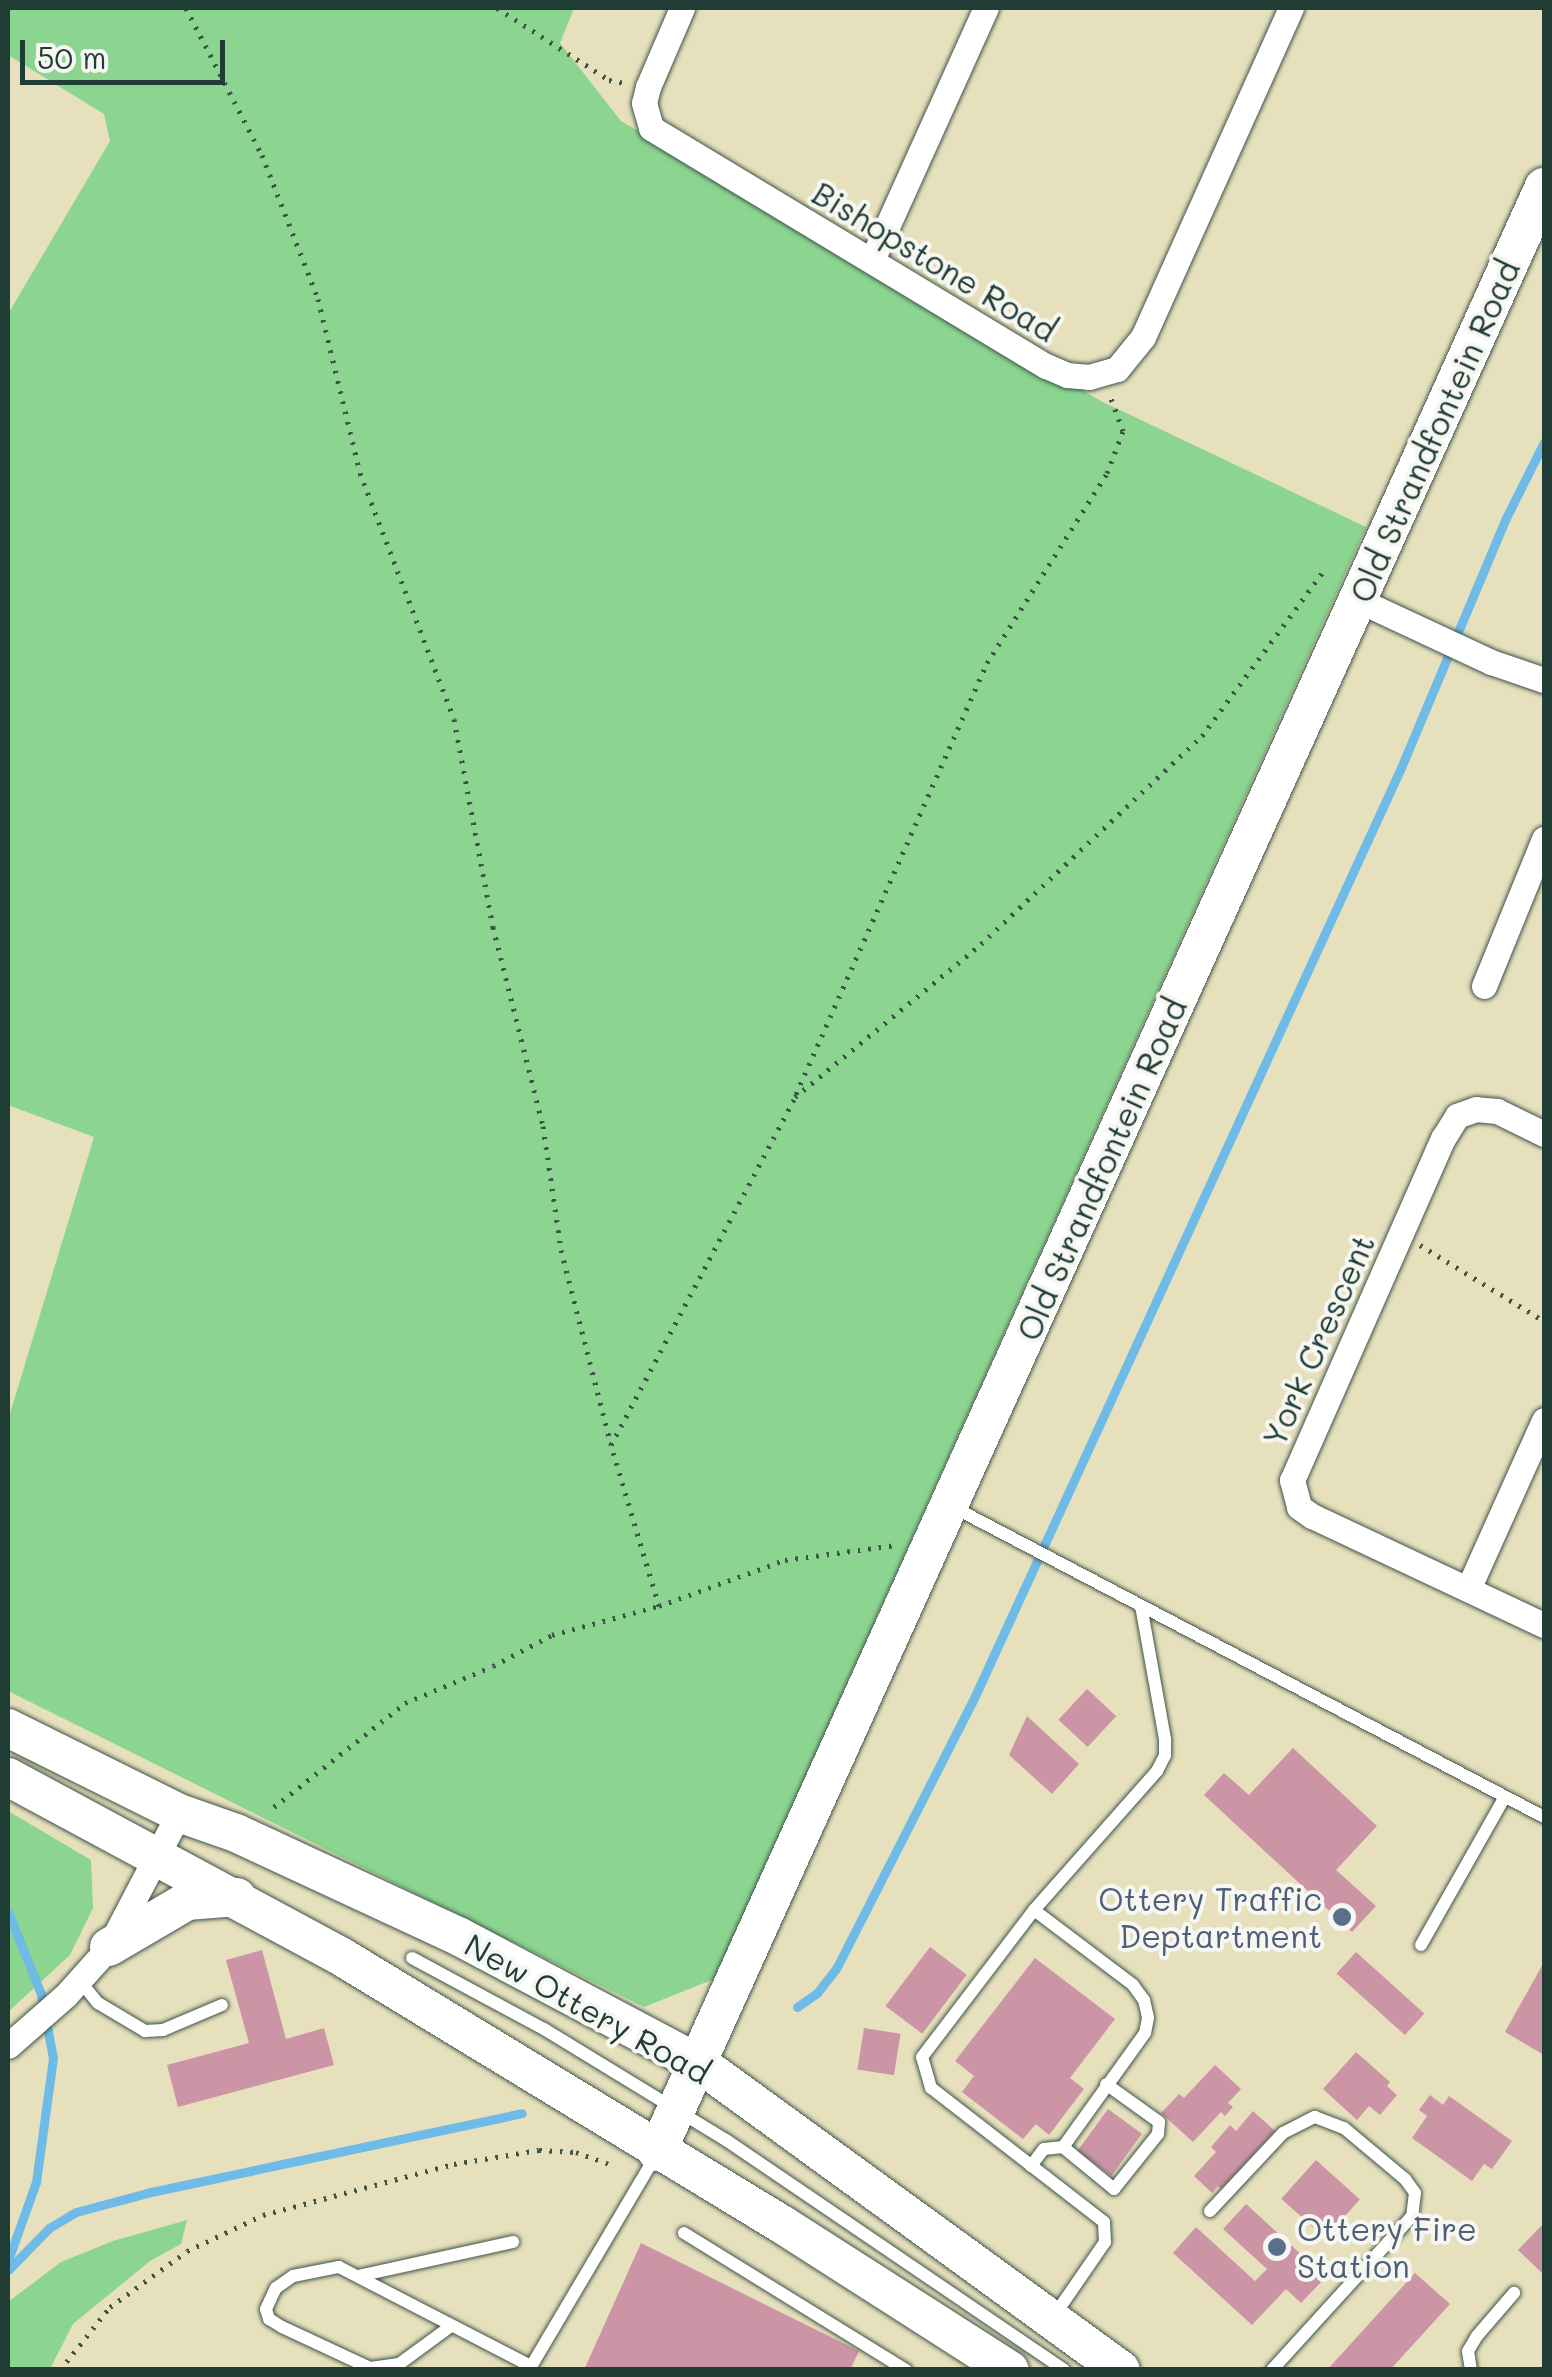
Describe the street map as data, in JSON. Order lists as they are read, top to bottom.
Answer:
{
  "streets": {
    "main road": ["Old Strandfontein Road", "New Ottery Road"],
    "street": ["Bishopstone Road", "York Crescent"]
  },
  "crossings": [
    ["Old Strandfontein Road", "New Ottery Road"]
  ],
  "places": ["Ottery Traffic Deptartment", "Ottery Fire Station"],
  "scale_bar": "50 m"
}
